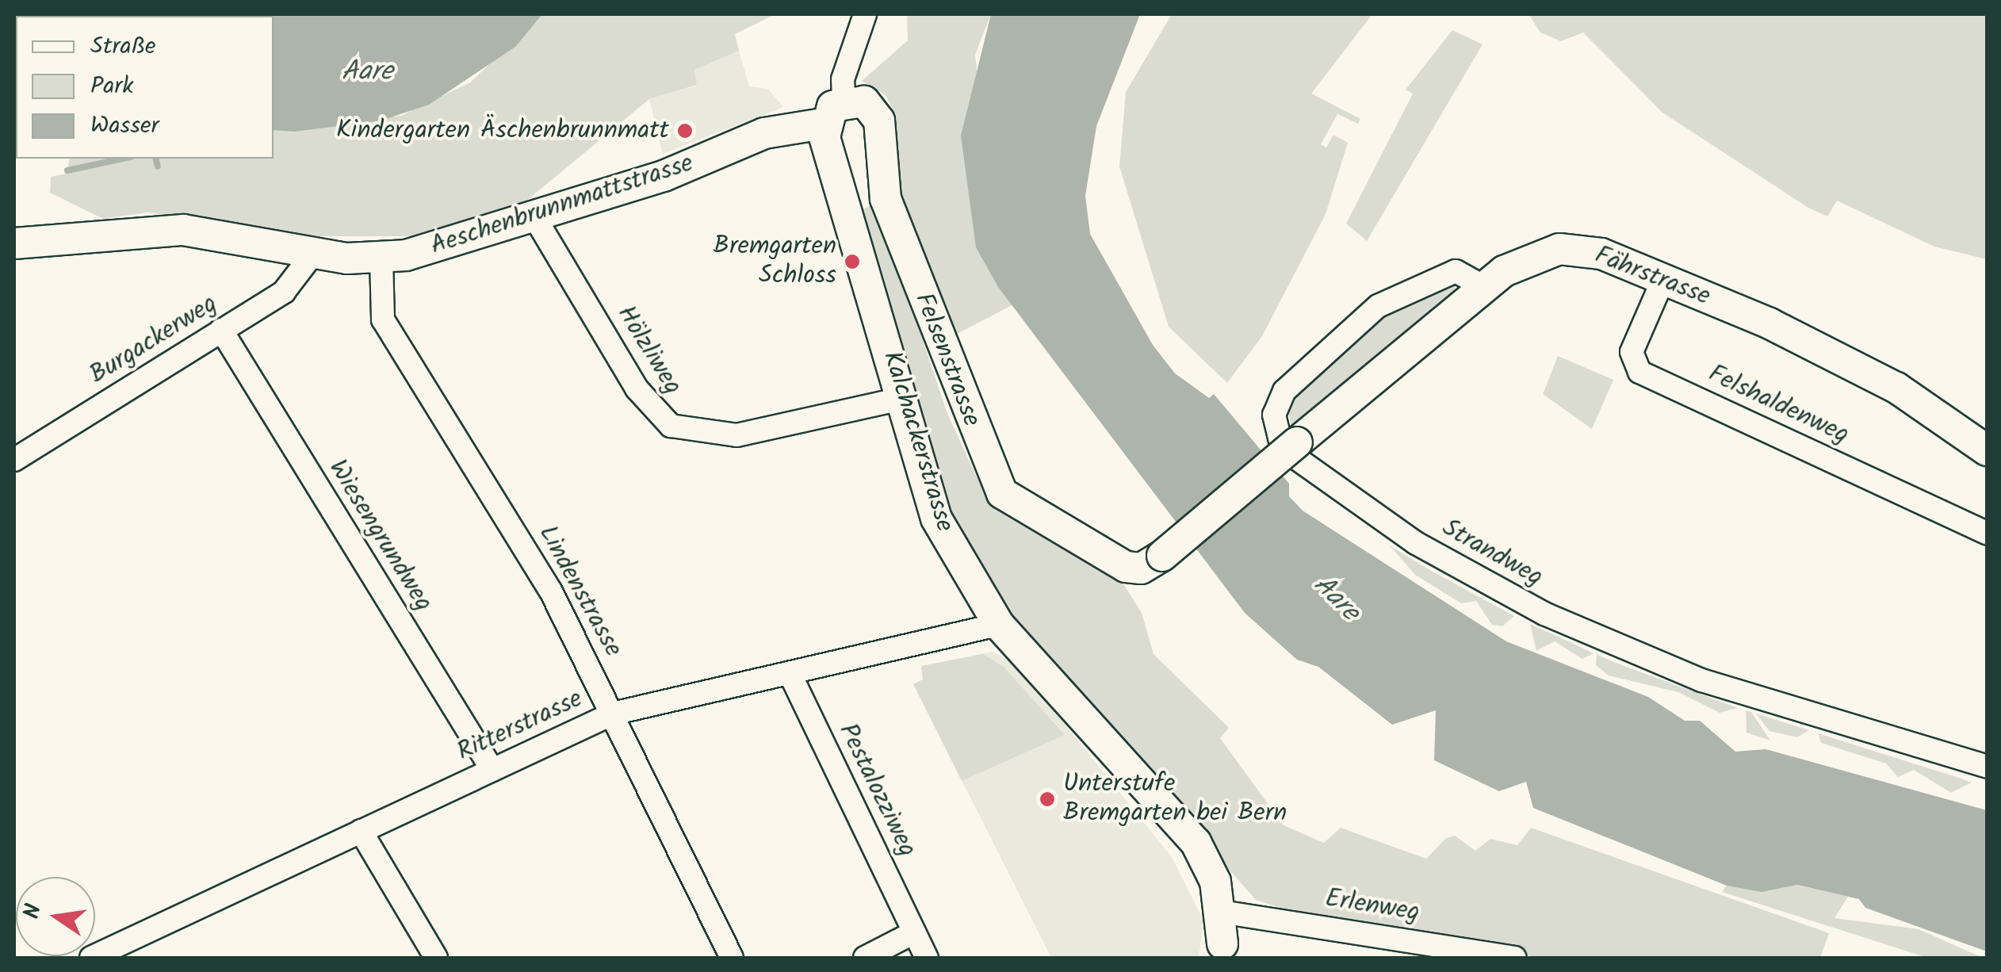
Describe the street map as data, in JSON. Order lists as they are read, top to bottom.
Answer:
{
  "streets": {
    "street": [
      "Aeschenbrunnmattstrasse",
      "Fährstrasse",
      "Burgackerweg",
      "Hölzliweg",
      "Felsenstrasse",
      "Felshaldenweg",
      "Kalchackerstrasse",
      "Wiesengrundweg",
      "Strandweg",
      "Lindenstrasse",
      "Ritterstrasse",
      "Pestalozziweg",
      "Erlenweg"
    ]
  },
  "crossings": [
    ["Aeschenbrunnmattstrasse", "Burgackerweg"],
    ["Aeschenbrunnmattstrasse", "Hölzliweg"],
    ["Aeschenbrunnmattstrasse", "Kalchackerstrasse"],
    ["Aeschenbrunnmattstrasse", "Lindenstrasse"],
    ["Fährstrasse", "Felsenstrasse"],
    ["Fährstrasse", "Felshaldenweg"],
    ["Fährstrasse", "Strandweg"],
    ["Burgackerweg", "Wiesengrundweg"],
    ["Hölzliweg", "Kalchackerstrasse"],
    ["Kalchackerstrasse", "Ritterstrasse"],
    ["Kalchackerstrasse", "Erlenweg"],
    ["Wiesengrundweg", "Ritterstrasse"],
    ["Lindenstrasse", "Ritterstrasse"],
    ["Ritterstrasse", "Pestalozziweg"]
  ],
  "water": ["Aare"],
  "places": ["Kindergarten Äschenbrunnmatt", "Bremgarten Schloss", "Unterstufe Bremgarten bei Bern"],
  "legend": ["Straße", "Park", "Wasser"],
  "north": "left"
}
